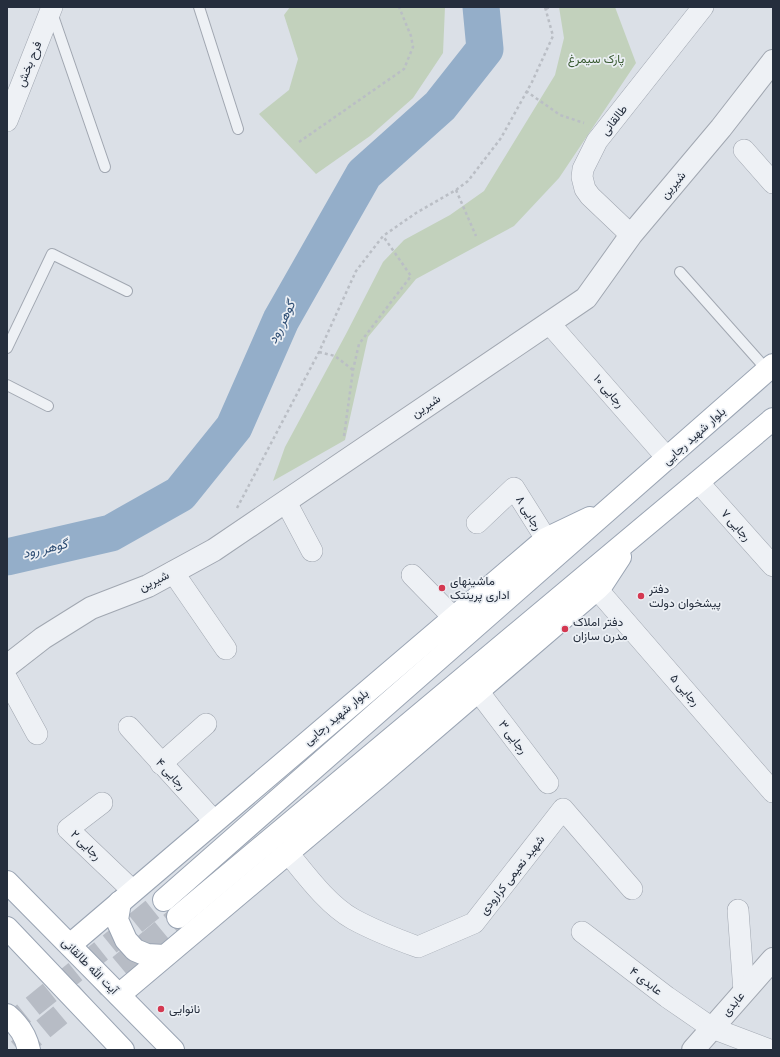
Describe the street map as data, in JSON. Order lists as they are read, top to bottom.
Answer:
{
  "streets": {
    "main road": ["بلوار شهید رجایی", "آیت الله طالقانی"],
    "street": [
      "فرح بخش",
      "طالقانی",
      "شیرین",
      "رجایی ۱۰",
      "رجایی ۸",
      "رجایی ۷",
      "رجایی ۵",
      "رجایی ۳",
      "رجایی ۴",
      "رجایی ۲",
      "شهید نعیمی کرارودی",
      "عابدی ۴",
      "عابدی"
    ]
  },
  "crossings": [
    ["طالقانی", "شیرین"],
    ["شیرین", "رجایی ۱۰"],
    ["رجایی ۱۰", "بلوار شهید رجایی"],
    ["بلوار شهید رجایی", "رجایی ۸"],
    ["بلوار شهید رجایی", "رجایی ۴"],
    ["بلوار شهید رجایی", "رجایی ۲"],
    ["بلوار شهید رجایی", "آیت الله طالقانی"],
    ["عابدی ۴", "عابدی"]
  ],
  "water": ["گوهر رود"],
  "parks": ["پارک سیمرغ"],
  "places": [
    "ماشینهای اداری پرینتک",
    "دفتر پیشخوان دولت",
    "دفتر املاک مدرن سازان",
    "نانوایی"
  ]
}
